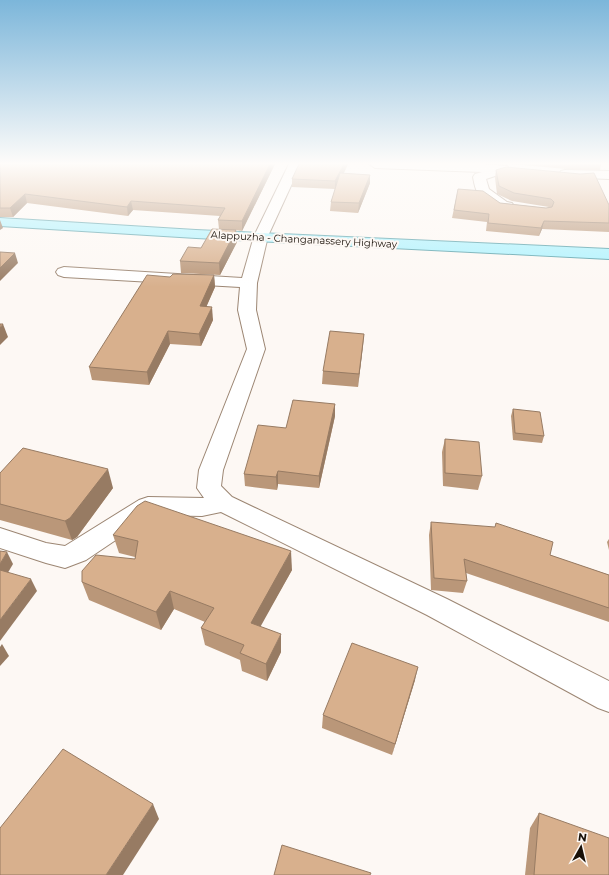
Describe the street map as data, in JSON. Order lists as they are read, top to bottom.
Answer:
{
  "streets": {
    "main road": ["Alappuzha - Changanassery Highway"]
  },
  "north": "top"
}
